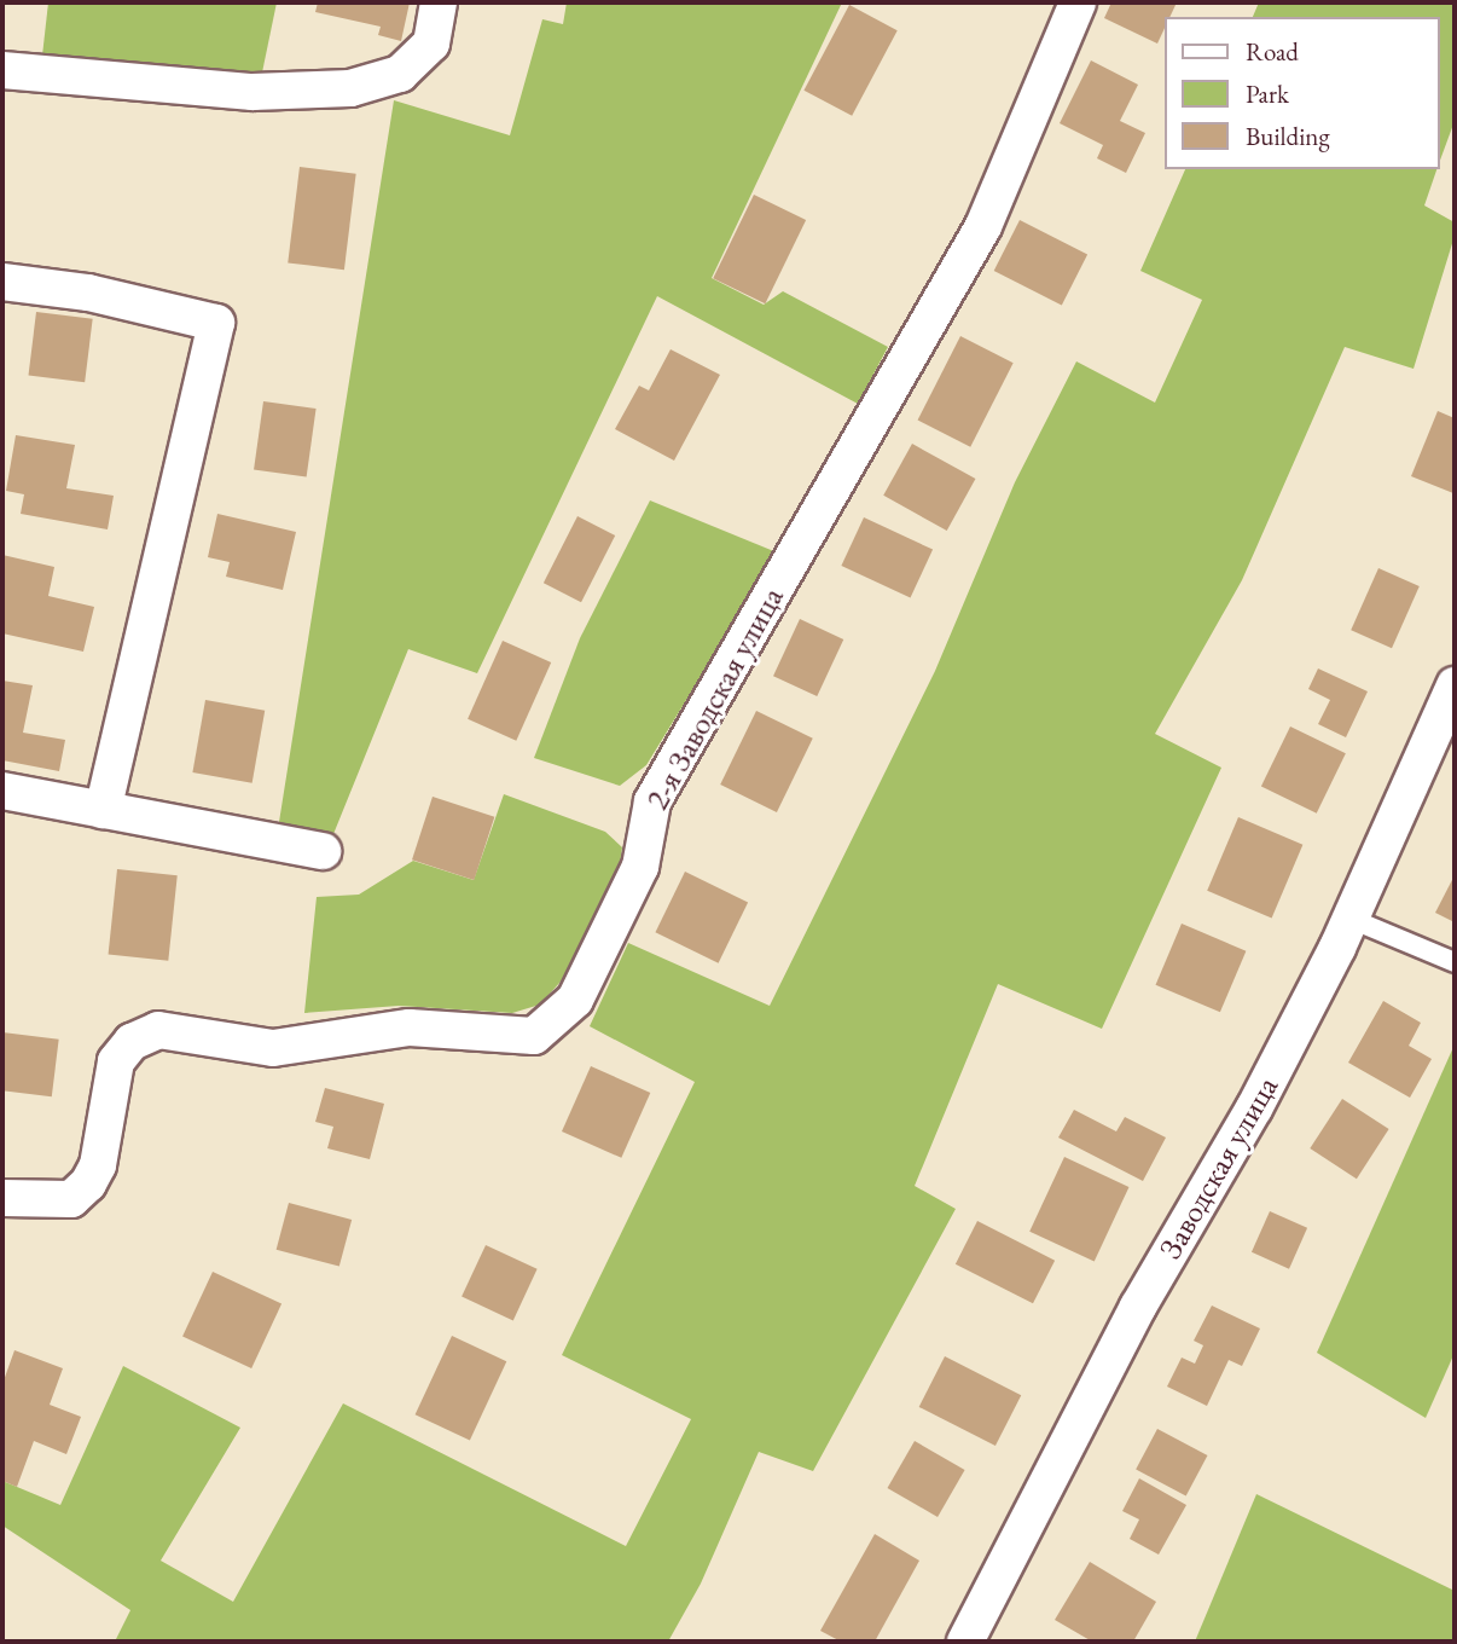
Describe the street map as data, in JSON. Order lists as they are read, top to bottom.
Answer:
{
  "streets": {
    "street": ["2-я Заводская улица", "Заводская улица"]
  },
  "legend": ["Road", "Park", "Building"]
}
